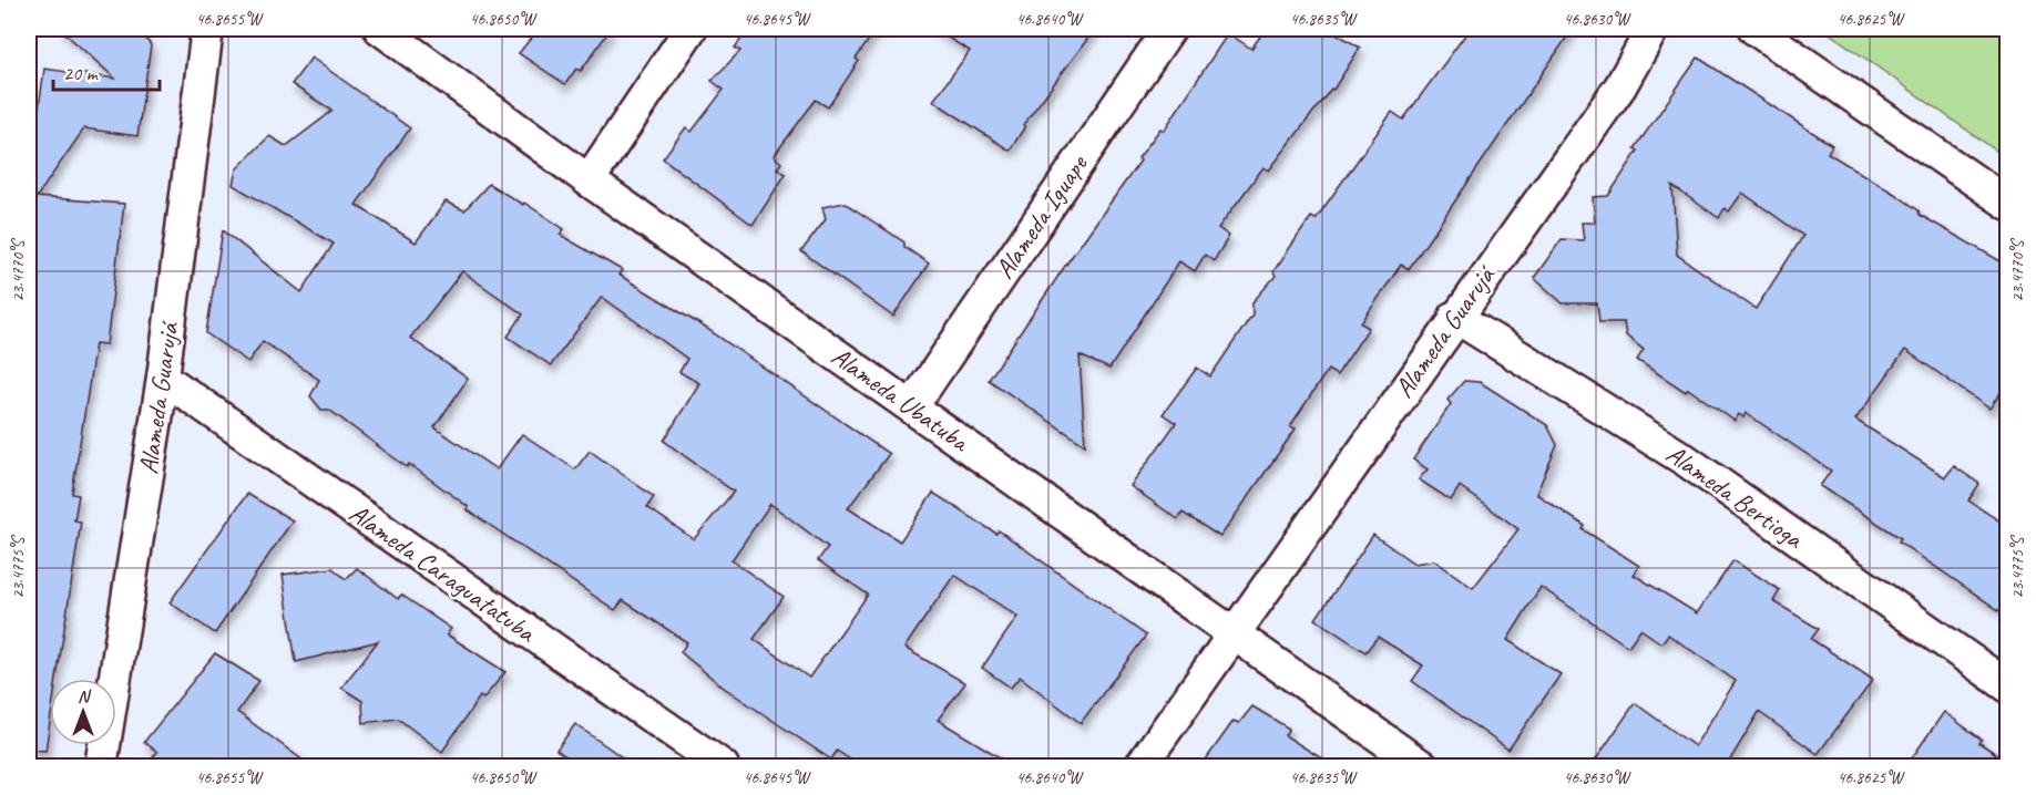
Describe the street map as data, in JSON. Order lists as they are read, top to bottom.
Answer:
{
  "streets": {
    "street": [
      "Alameda Iguape",
      "Alameda Guarujá",
      "Alameda Ubatuba",
      "Alameda Bertioga",
      "Alameda Caraguatatuba"
    ]
  },
  "crossings": [
    ["Alameda Iguape", "Alameda Ubatuba"],
    ["Alameda Guarujá", "Alameda Ubatuba"],
    ["Alameda Guarujá", "Alameda Bertioga"],
    ["Alameda Guarujá", "Alameda Caraguatatuba"]
  ],
  "scale_bar": "20 m",
  "north": "top",
  "coordinates": [
    "46.8655°W",
    "46.8650°W",
    "46.8645°W",
    "46.8640°W",
    "46.8635°W",
    "46.8630°W",
    "46.8625°W",
    "23.4770°S",
    "23.4775°S"
  ]
}
